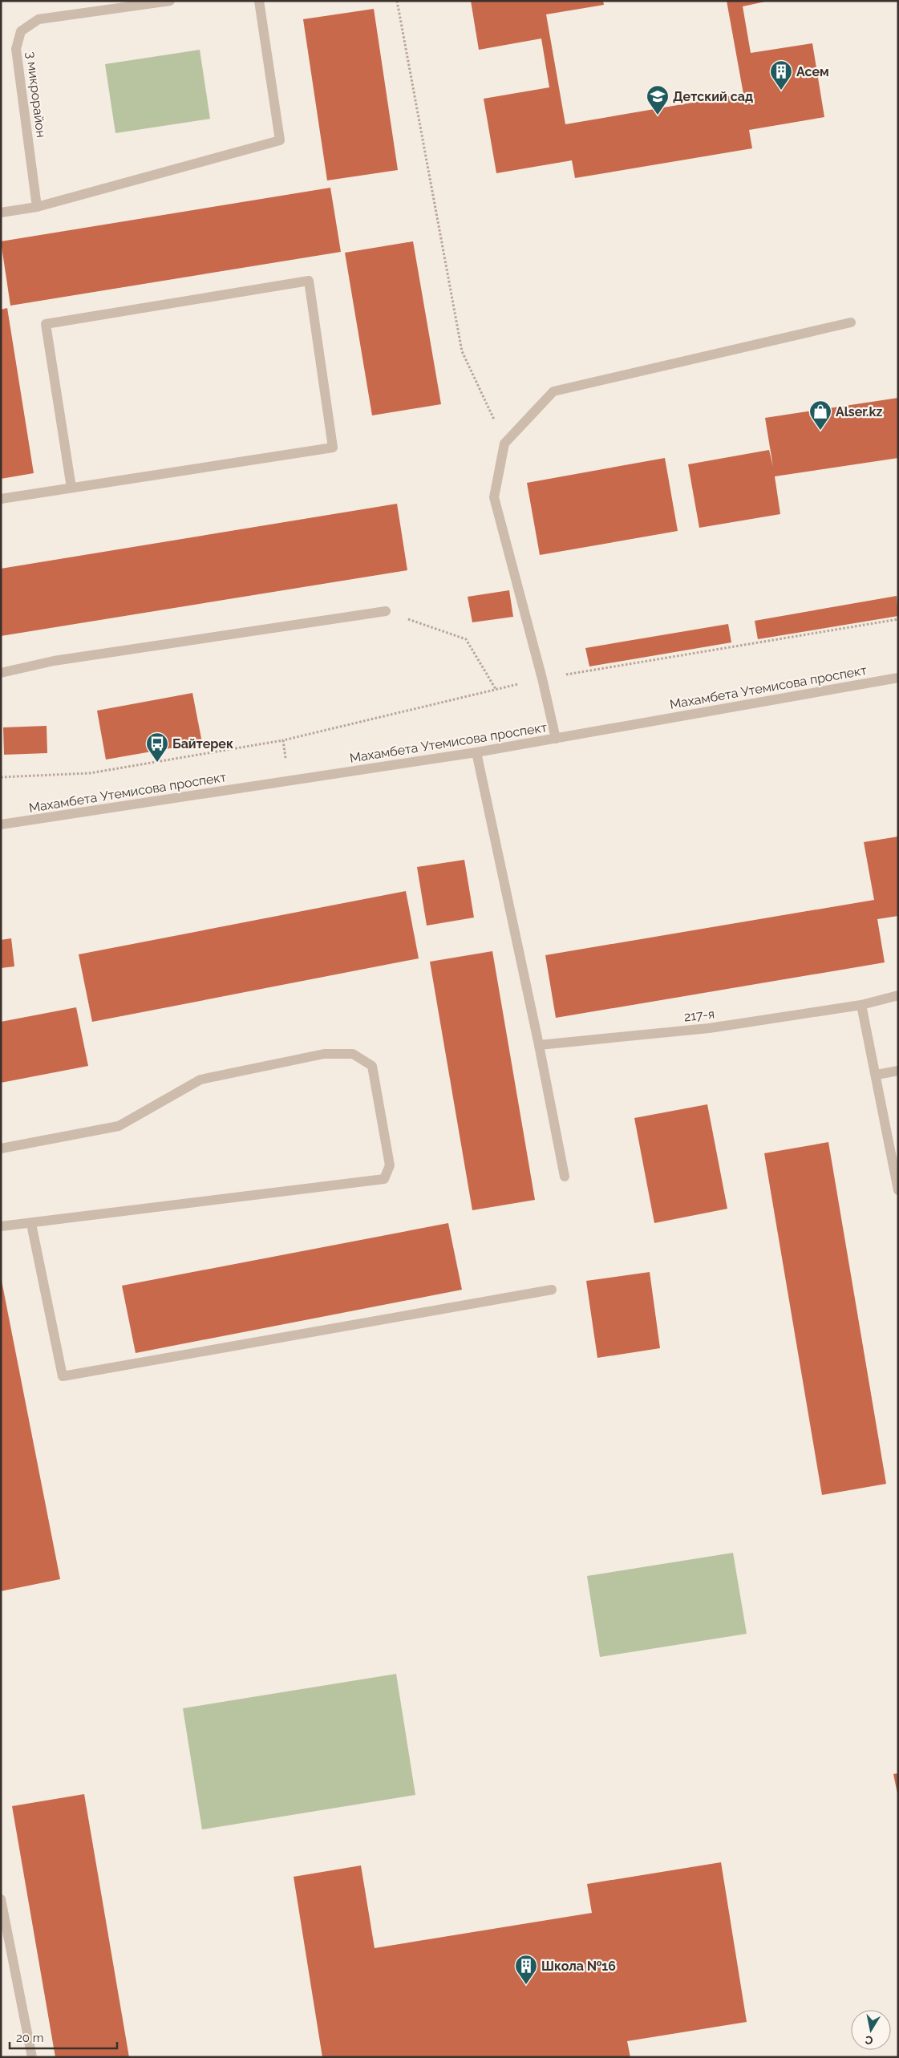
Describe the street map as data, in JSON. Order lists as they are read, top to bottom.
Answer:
{
  "streets": {
    "street": ["3 микрорайон", "Махамбета Утемисова проспект", "217-я"]
  },
  "places": {
    "building": ["Асем", "Школа №16"],
    "school or university": ["Детский сад"],
    "shop": ["Alser.kz"],
    "bus stop": ["Байтерек"]
  },
  "scale_bar": "20 m",
  "north": "bottom"
}
